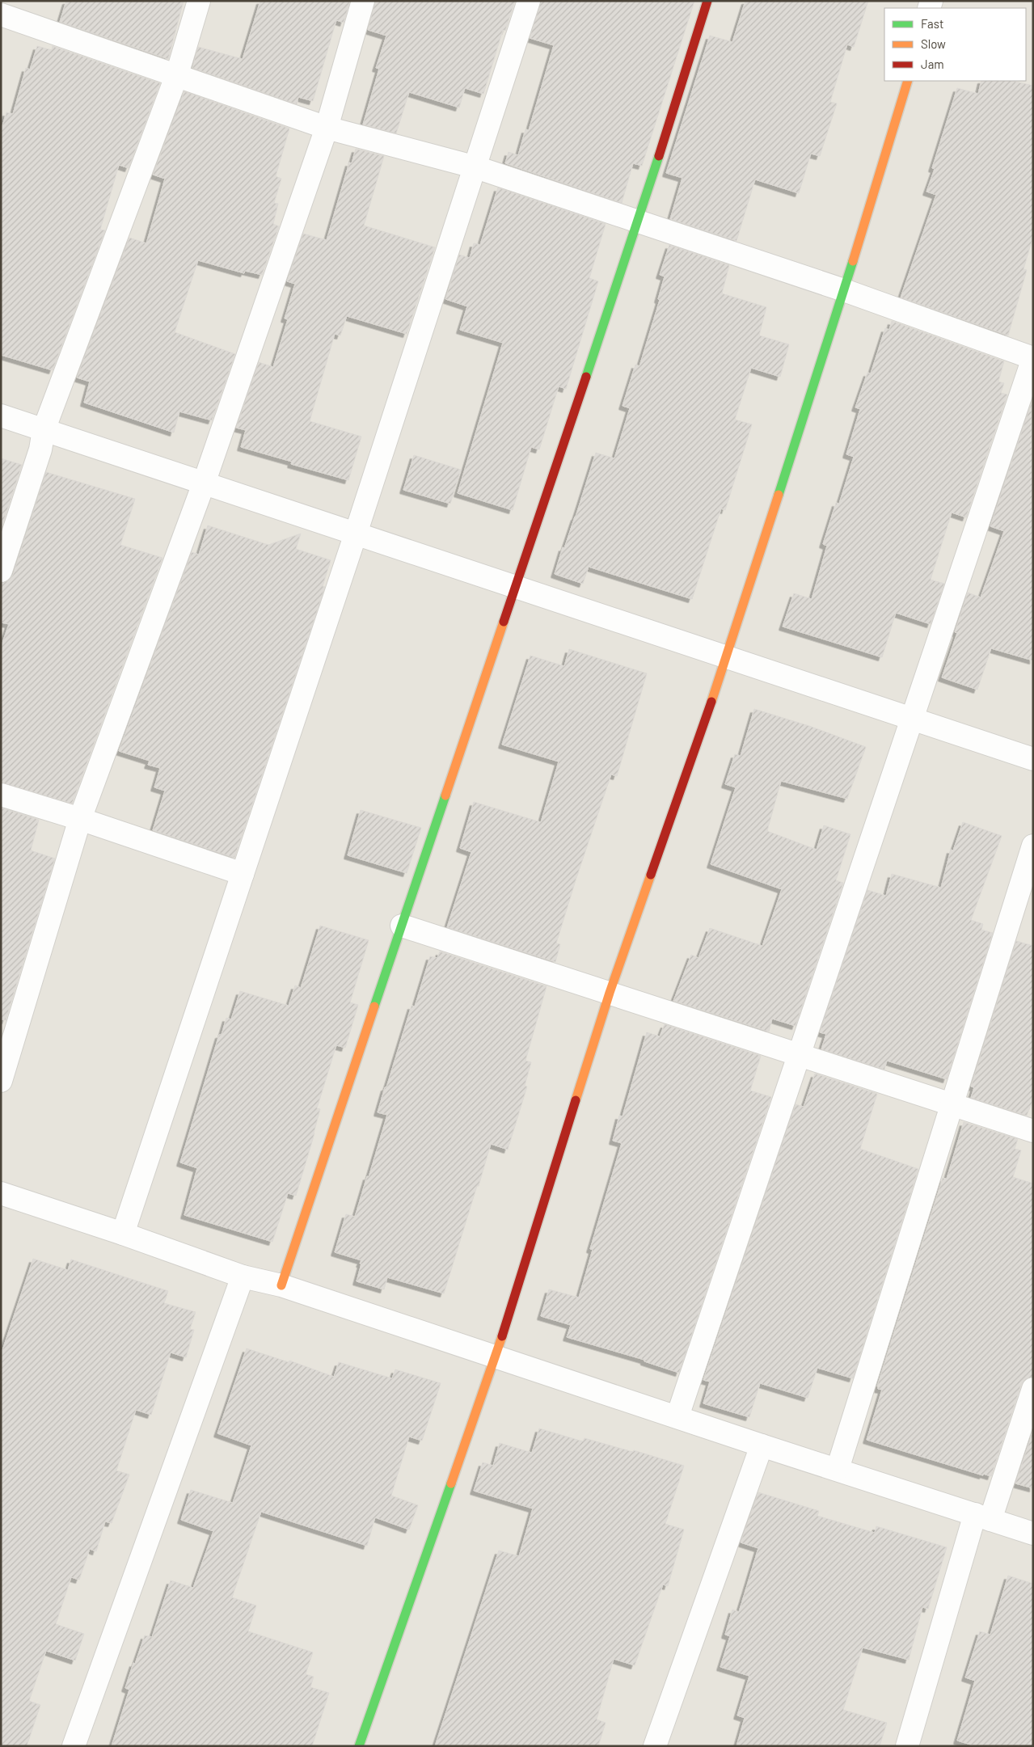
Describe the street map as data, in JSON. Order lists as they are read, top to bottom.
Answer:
{
  "legend": ["Fast", "Slow", "Jam"]
}
